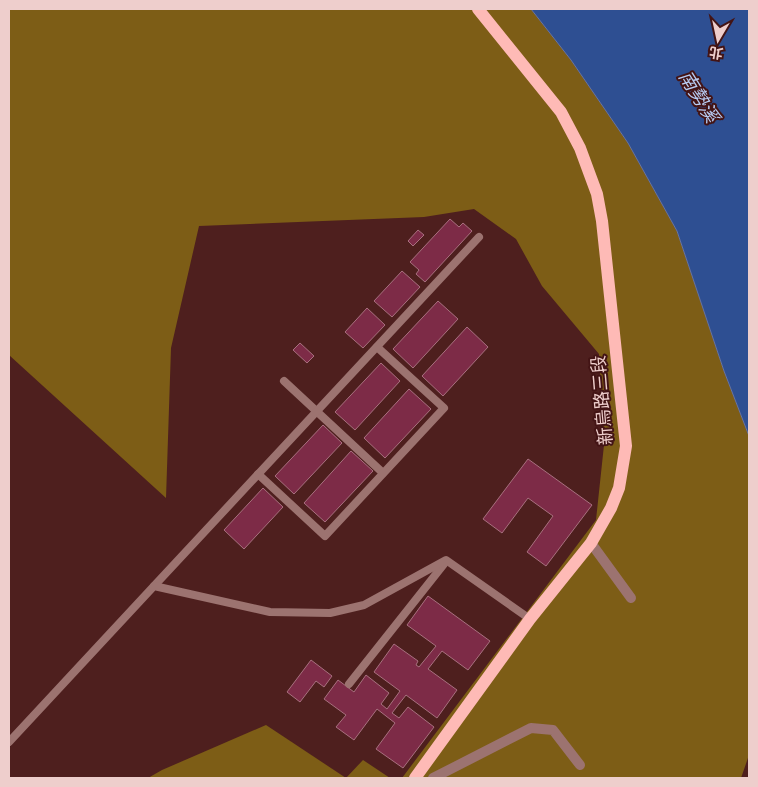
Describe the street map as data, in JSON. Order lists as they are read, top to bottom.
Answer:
{
  "streets": {
    "main road": ["新烏路三段"]
  },
  "water": ["南勢溪"],
  "north": "bottom"
}
